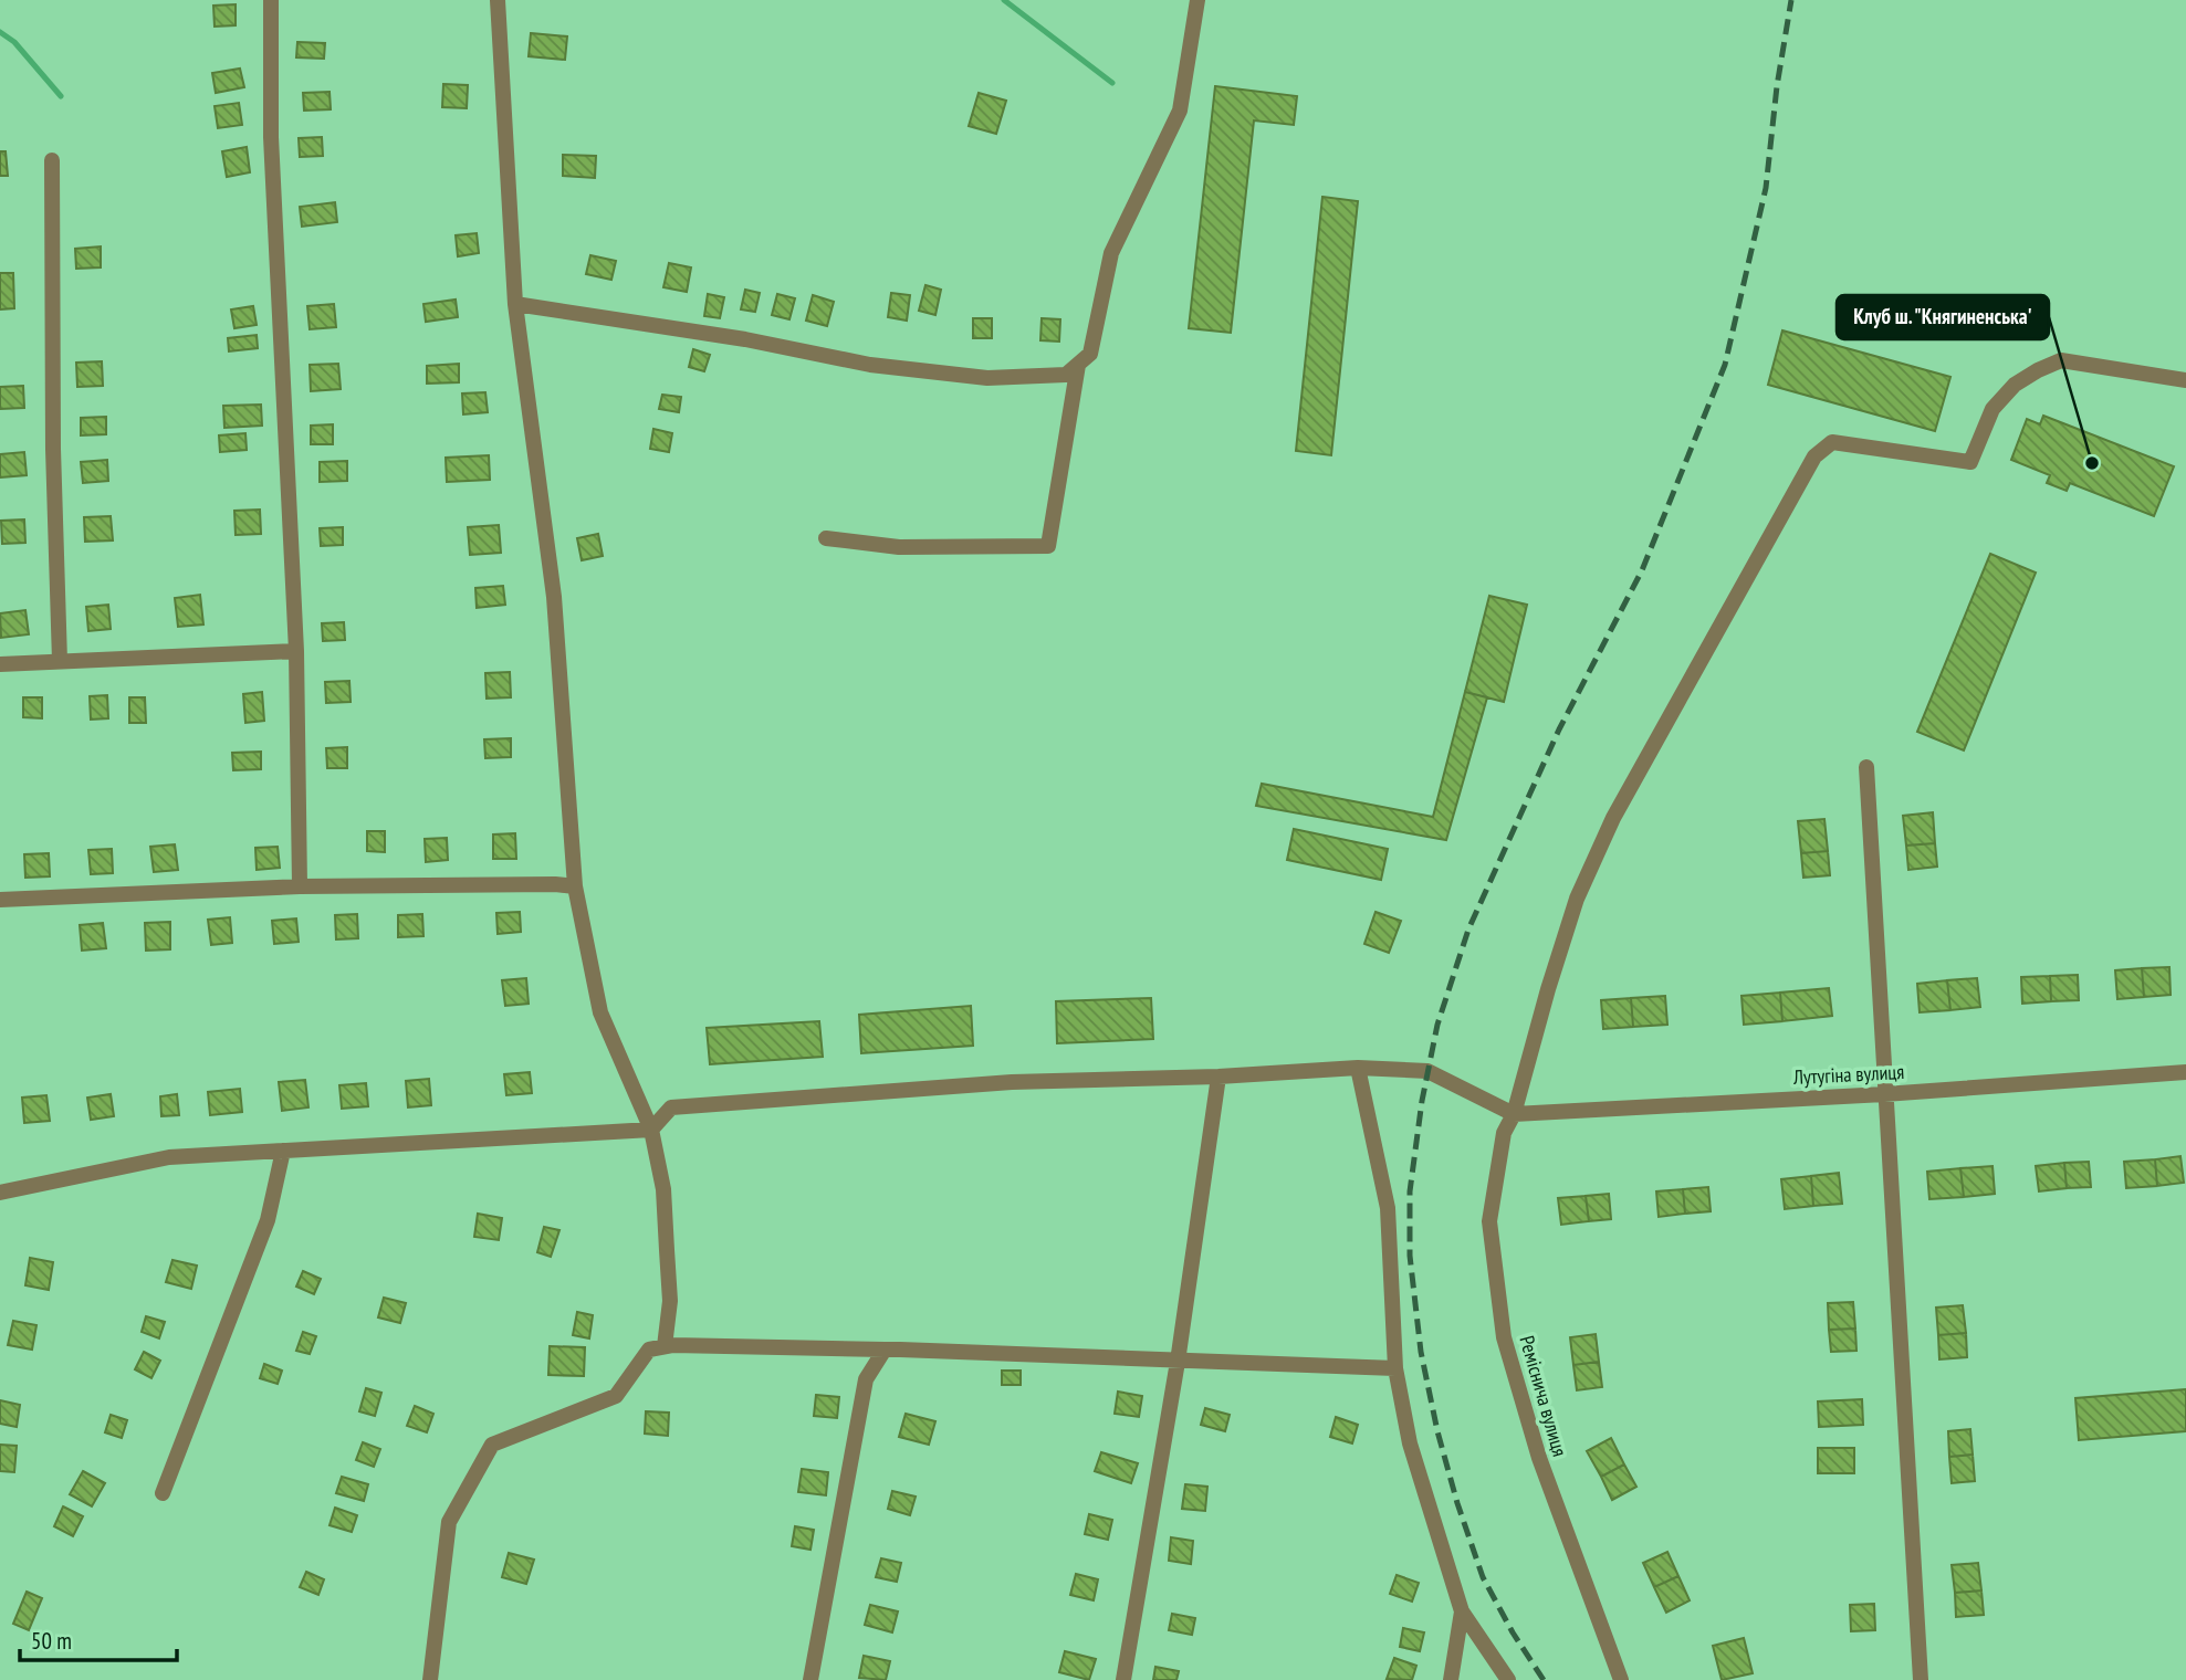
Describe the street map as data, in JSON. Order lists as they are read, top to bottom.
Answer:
{
  "streets": {
    "street": ["Лутугіна вулиця", "Реміснича вулиця"]
  },
  "crossings": [
    ["Лутугіна вулиця", "Реміснича вулиця"]
  ],
  "places": ["Клуб ш. \"Княгиненська'"],
  "scale_bar": "50 m"
}
